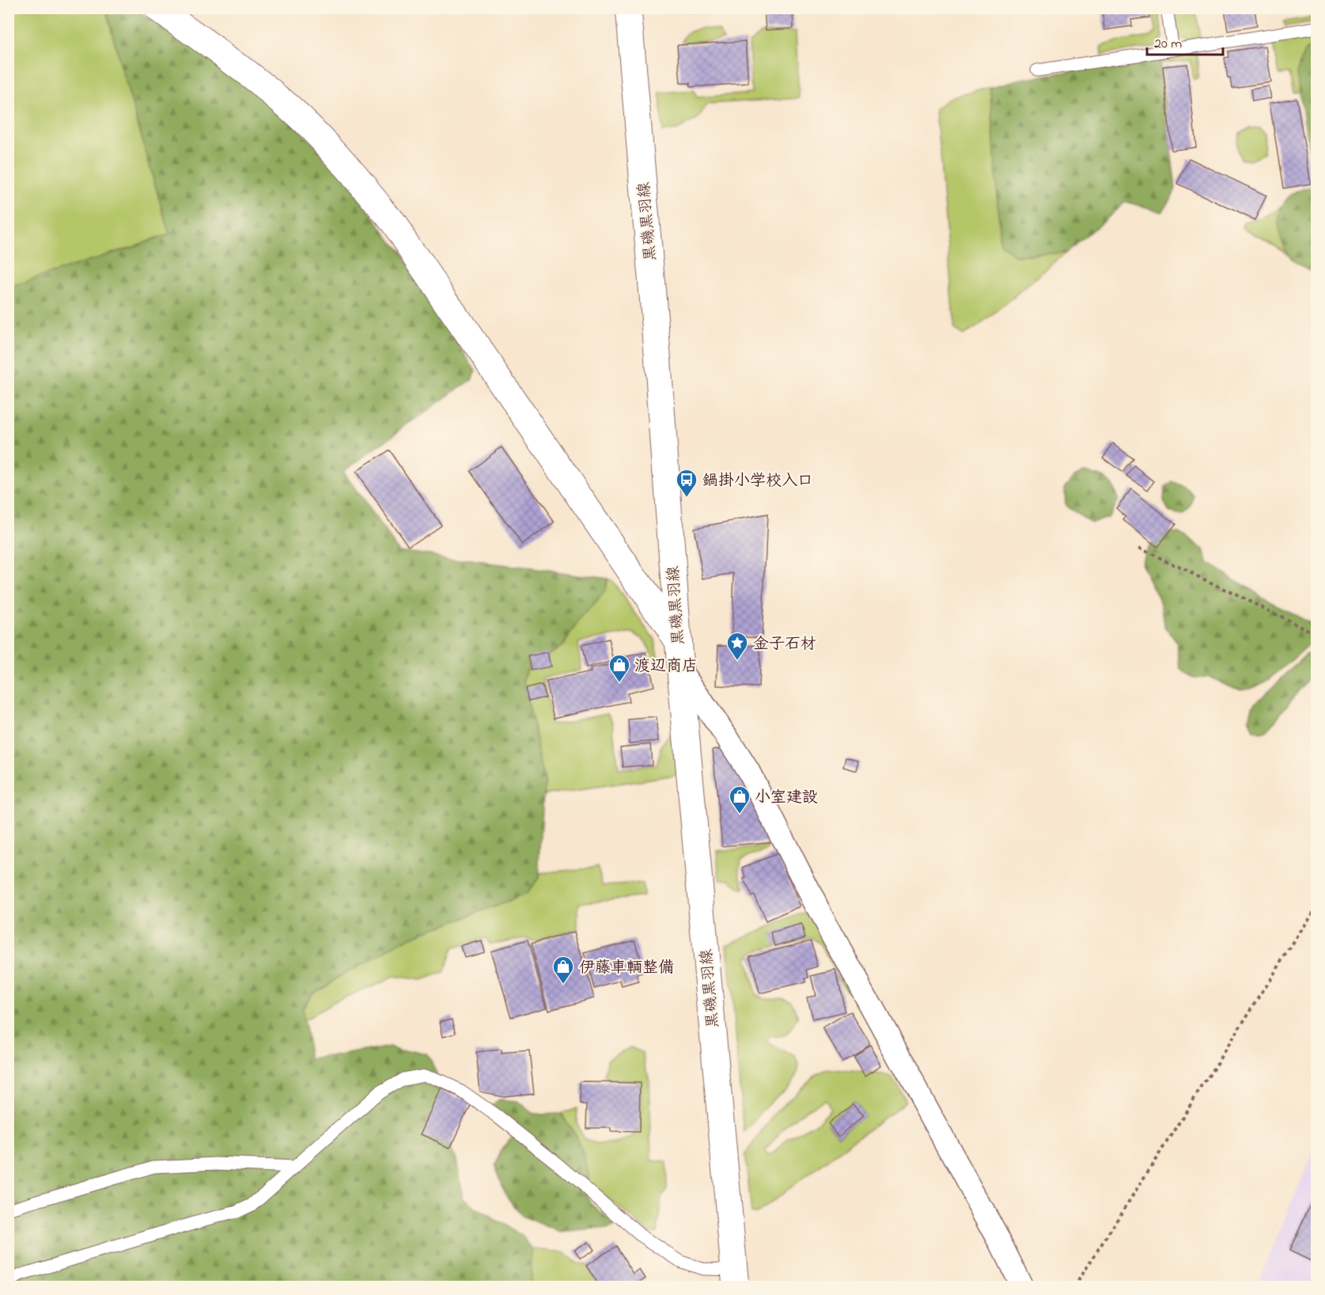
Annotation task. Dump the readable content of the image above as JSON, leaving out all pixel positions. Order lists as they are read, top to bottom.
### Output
{
  "streets": {
    "main road": ["黒磯黒羽線"]
  },
  "places": {
    "bus stop": ["鍋掛小学校入口"],
    "place": ["金子石材"],
    "shop": ["渡辺商店", "小室建設", "伊藤車輌整備"]
  },
  "scale_bar": "20 m"
}
